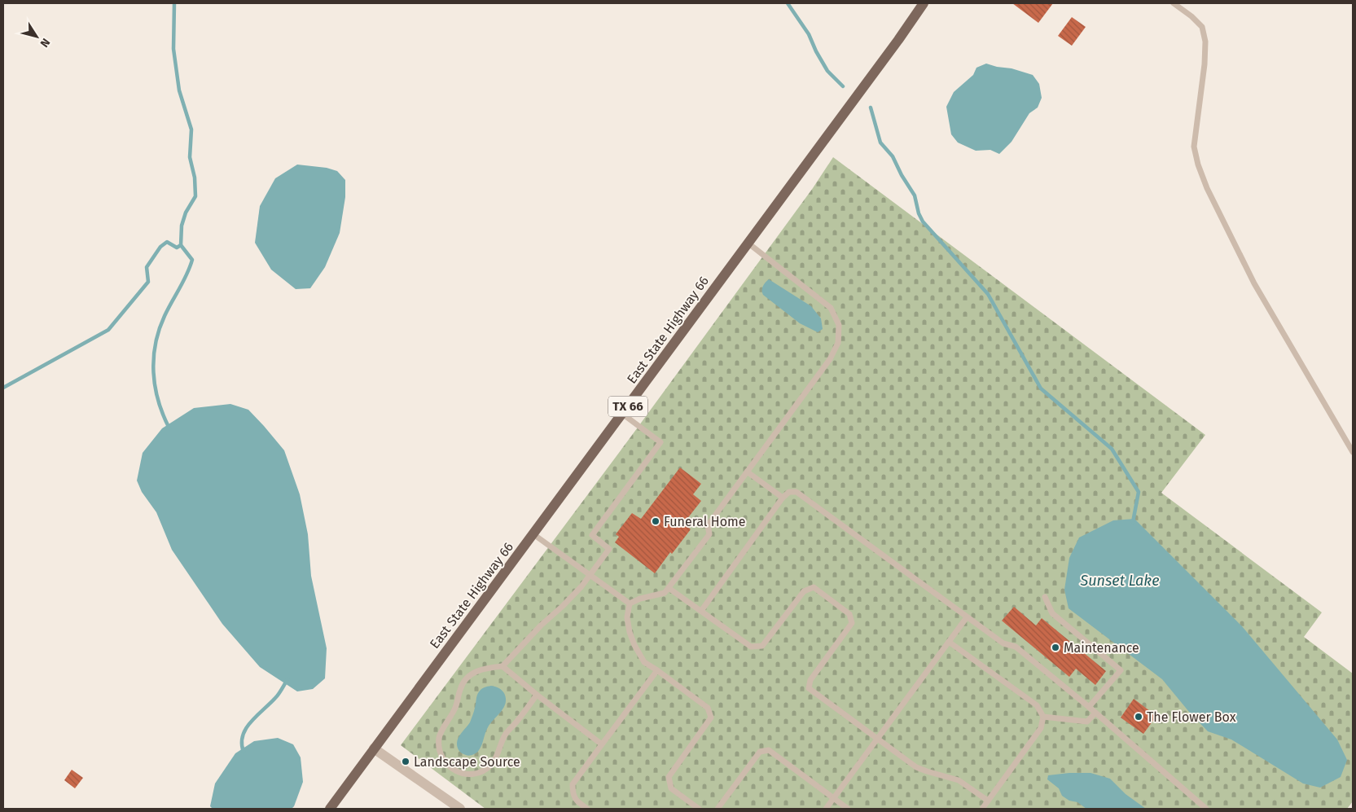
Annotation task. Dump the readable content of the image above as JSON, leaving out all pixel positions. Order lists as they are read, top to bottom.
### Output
{
  "streets": {
    "main road": ["East State Highway 66", "TX 66"]
  },
  "water": ["Sunset Lake"],
  "places": [
    "Funeral Home",
    "Maintenance",
    "The Flower Box",
    "Landscape Source"
  ],
  "north": "bottom right"
}
